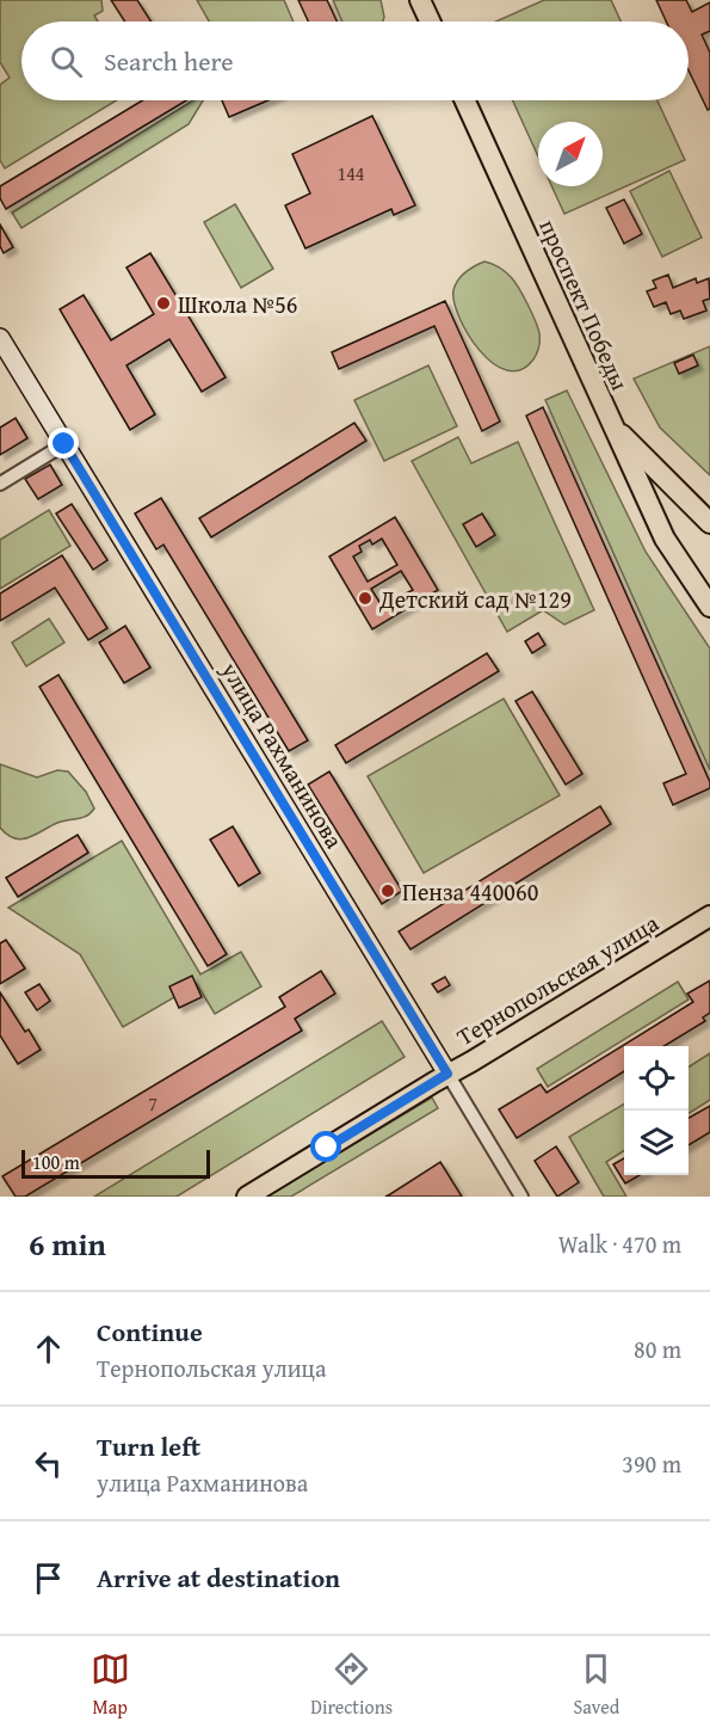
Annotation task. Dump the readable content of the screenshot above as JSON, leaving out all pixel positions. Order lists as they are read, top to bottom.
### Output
{
  "streets": {
    "main road": ["проспект Победы", "улица Рахманинова", "Тернопольская улица"]
  },
  "crossings": [
    ["улица Рахманинова", "Тернопольская улица"]
  ],
  "places": ["Школа №56", "Детский сад №129", "Пенза 440060"],
  "house_numbers": ["144", "7"],
  "scale_bar": "100 m",
  "north": "top right",
  "page": {
    "search": "Search here",
    "scale": "100 m",
    "heading": ["6 min", "Walk · 470 m"],
    "list": [
      ["Continue", "Тернопольская улица", "80 m"],
      ["Turn left", "улица Рахманинова", "390 m"],
      "Arrive at destination"
    ],
    "nav": ["Map", "Directions", "Saved"]
  }
}
